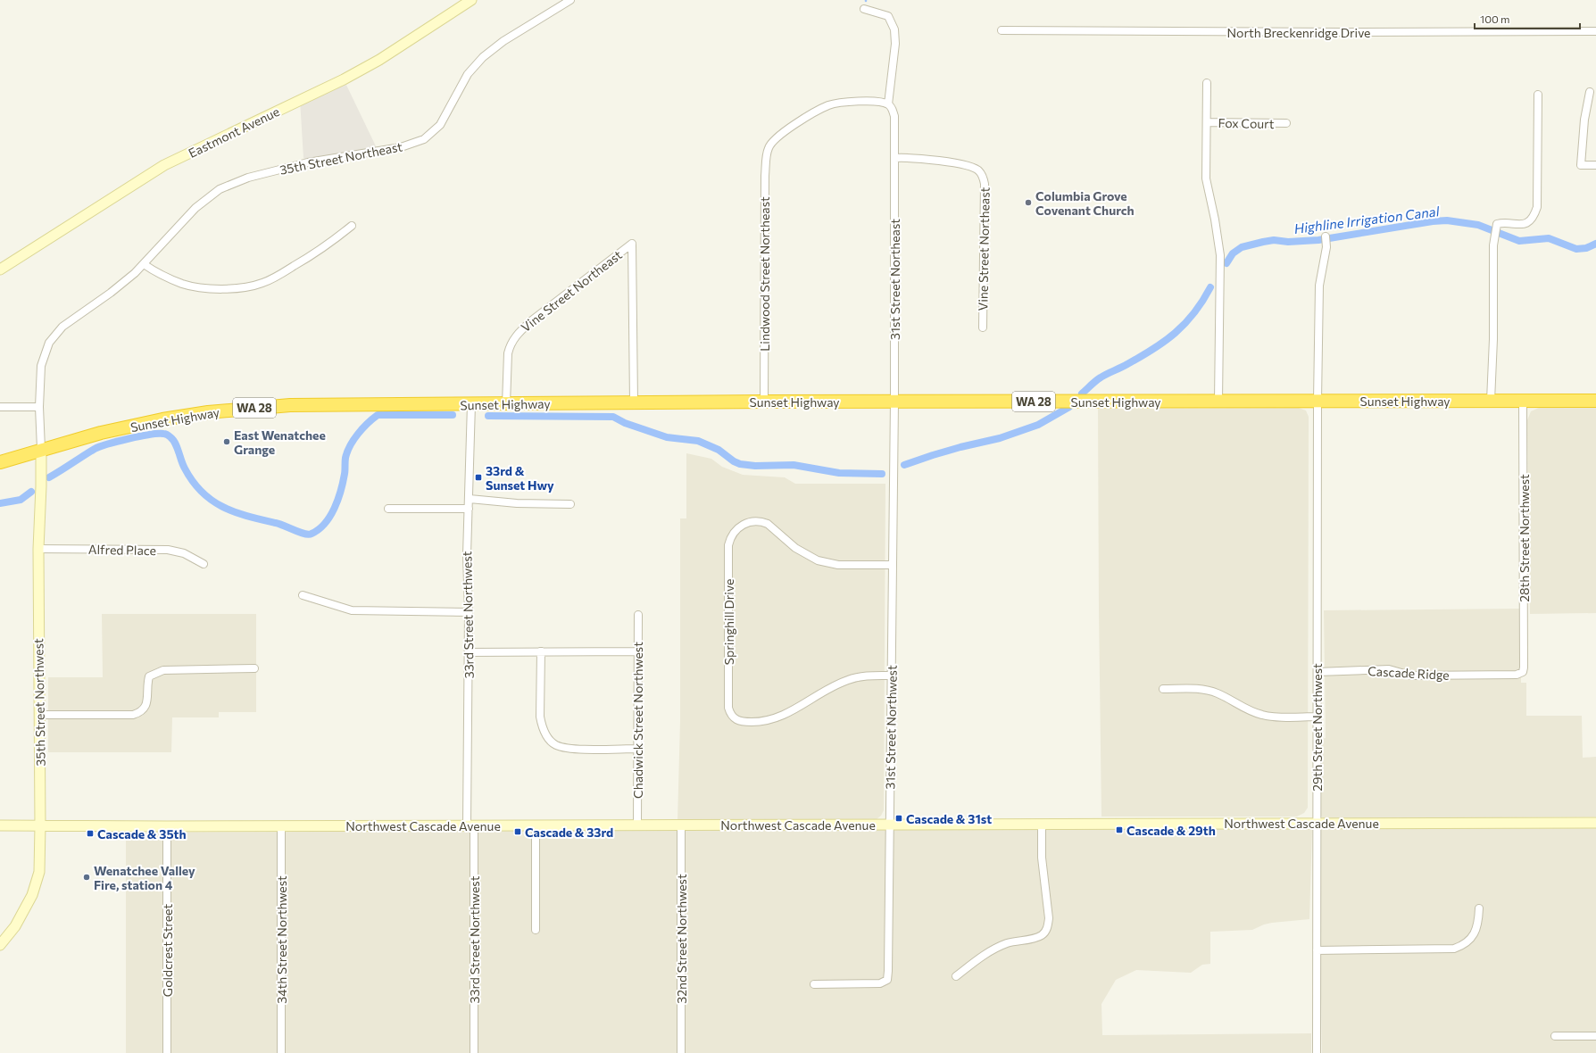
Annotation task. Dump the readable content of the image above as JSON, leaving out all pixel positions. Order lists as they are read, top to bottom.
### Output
{
  "streets": {
    "highway": ["Sunset Highway", "WA 28"],
    "street": [
      "North Breckenridge Drive",
      "Fox Court",
      "Eastmont Avenue",
      "35th Street Northeast",
      "Vine Street Northeast",
      "Lindwood Street Northeast",
      "31st Street Northeast",
      "28th Street Northwest",
      "Alfred Place",
      "33rd Street Northwest",
      "Springhill Drive",
      "Cascade Ridge",
      "35th Street Northwest",
      "Chadwick Street Northwest",
      "31st Street Northwest",
      "29th Street Northwest",
      "Northwest Cascade Avenue",
      "32nd Street Northwest",
      "34th Street Northwest",
      "Goldcrest Street"
    ]
  },
  "crossings": [
    ["35th Street Northeast", "Sunset Highway"],
    ["35th Street Northeast", "35th Street Northwest"],
    ["Vine Street Northeast", "31st Street Northeast"],
    ["Vine Street Northeast", "Sunset Highway"],
    ["Lindwood Street Northeast", "Sunset Highway"],
    ["31st Street Northeast", "Sunset Highway"],
    ["31st Street Northeast", "31st Street Northwest"],
    ["Sunset Highway", "28th Street Northwest"],
    ["Sunset Highway", "33rd Street Northwest"],
    ["Sunset Highway", "35th Street Northwest"],
    ["Sunset Highway", "31st Street Northwest"],
    ["Sunset Highway", "29th Street Northwest"],
    ["28th Street Northwest", "Cascade Ridge"],
    ["Alfred Place", "35th Street Northwest"],
    ["33rd Street Northwest", "Northwest Cascade Avenue"],
    ["Springhill Drive", "31st Street Northwest"],
    ["Cascade Ridge", "29th Street Northwest"],
    ["35th Street Northwest", "Northwest Cascade Avenue"],
    ["Chadwick Street Northwest", "Northwest Cascade Avenue"],
    ["31st Street Northwest", "Northwest Cascade Avenue"],
    ["29th Street Northwest", "Northwest Cascade Avenue"],
    ["Northwest Cascade Avenue", "32nd Street Northwest"],
    ["Northwest Cascade Avenue", "34th Street Northwest"],
    ["Northwest Cascade Avenue", "Goldcrest Street"]
  ],
  "water": ["Highline Irrigation Canal"],
  "places": {
    "other": ["Columbia Grove Covenant Church", "East Wenatchee Grange", "Wenatchee Valley Fire, station 4"],
    "transit": [
      "33rd & Sunset Hwy",
      "Cascade & 31st",
      "Cascade & 29th",
      "Cascade & 33rd",
      "Cascade & 35th"
    ]
  },
  "scale_bar": "100 m"
}
